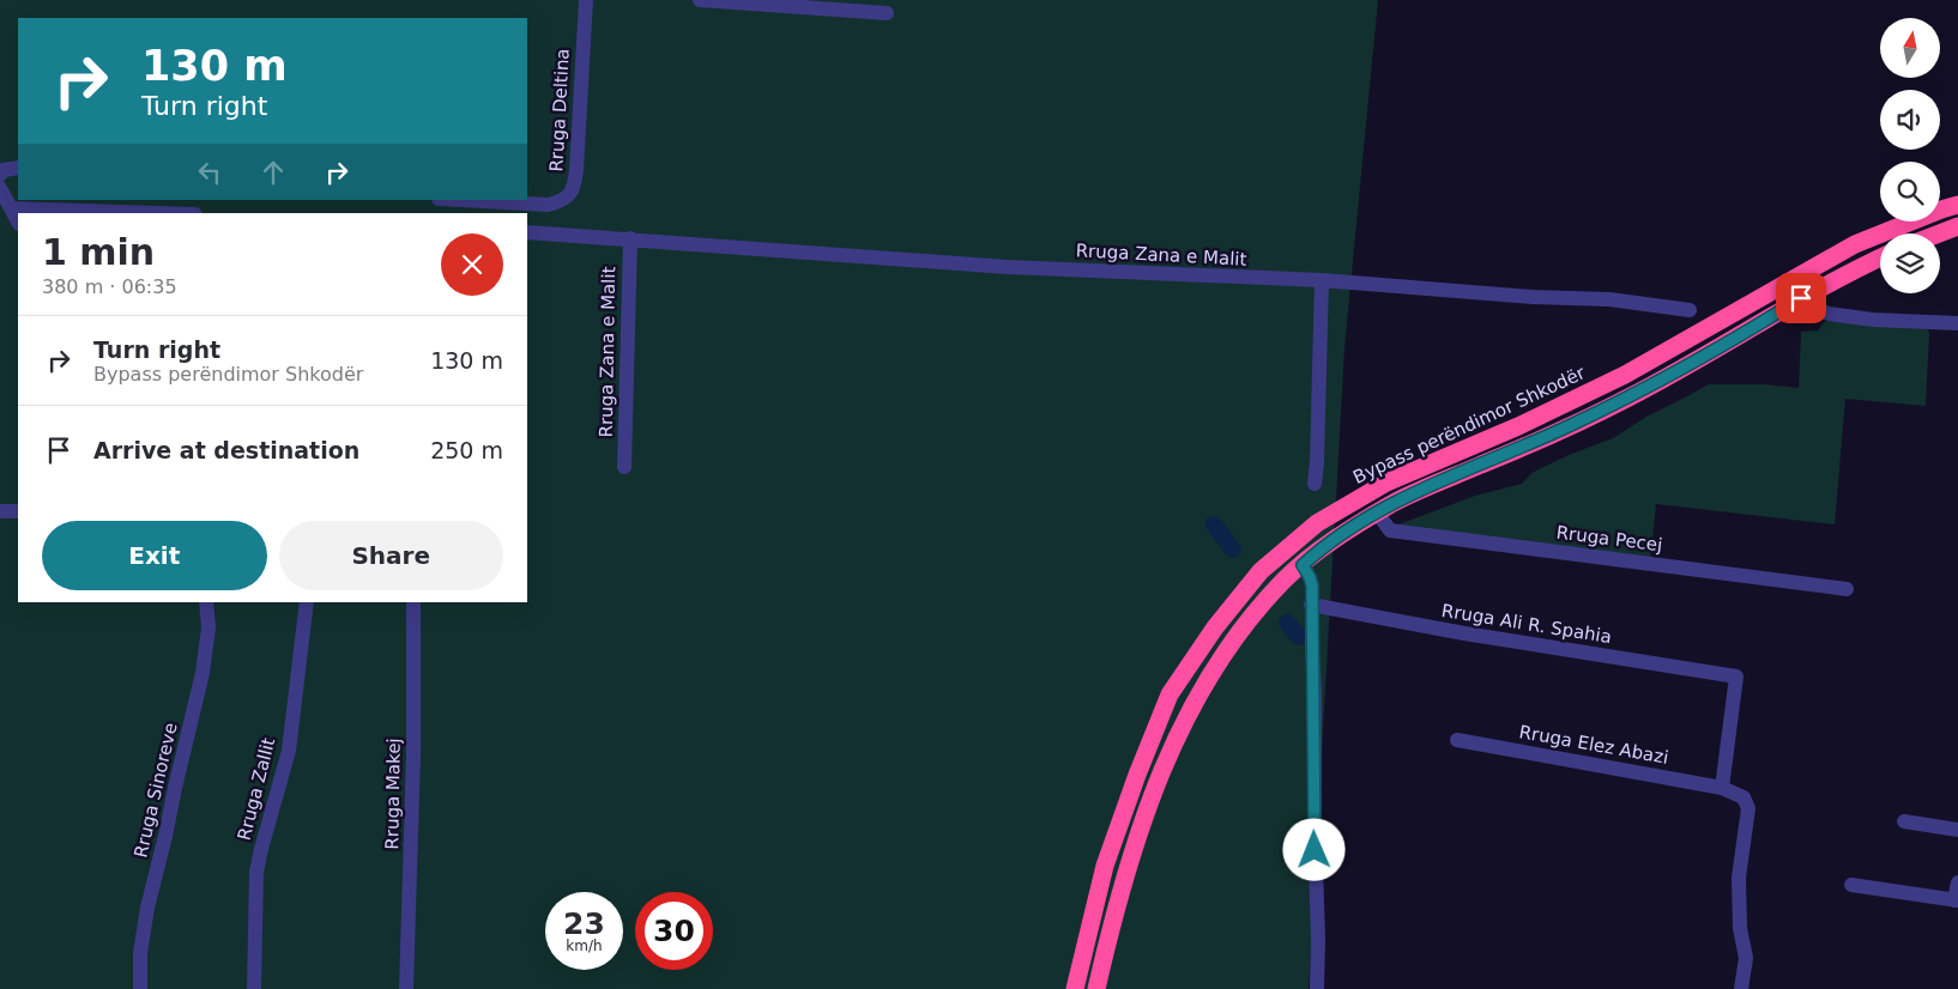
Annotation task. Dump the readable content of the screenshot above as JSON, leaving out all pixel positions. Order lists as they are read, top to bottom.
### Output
{
  "streets": {
    "highway": ["Bypass perëndimor Shkodër"],
    "street": [
      "Rruga Deltina",
      "Rruga Zana e Malit",
      "Rruga Pecej",
      "Rruga Ali R. Spahia",
      "Rruga Elez Abazi",
      "Rruga Zallit",
      "Rruga Sinoreve",
      "Rruga Makej"
    ]
  },
  "crossings": [
    ["Rruga Ali R. Spahia", "Rruga Elez Abazi"]
  ],
  "north": "top",
  "page": {
    "turn": ["130 m", "Turn right"],
    "heading": ["1 min", "380 m · 06:35"],
    "list": [
      {
        "name": "Turn right",
        "note": "Bypass perëndimor Shkodër",
        "value": "130 m"
      },
      {
        "name": "Arrive at destination",
        "value": "250 m"
      }
    ],
    "buttons": ["Exit", "Share"],
    "speed": "23 km/h",
    "limit": "30"
  }
}
